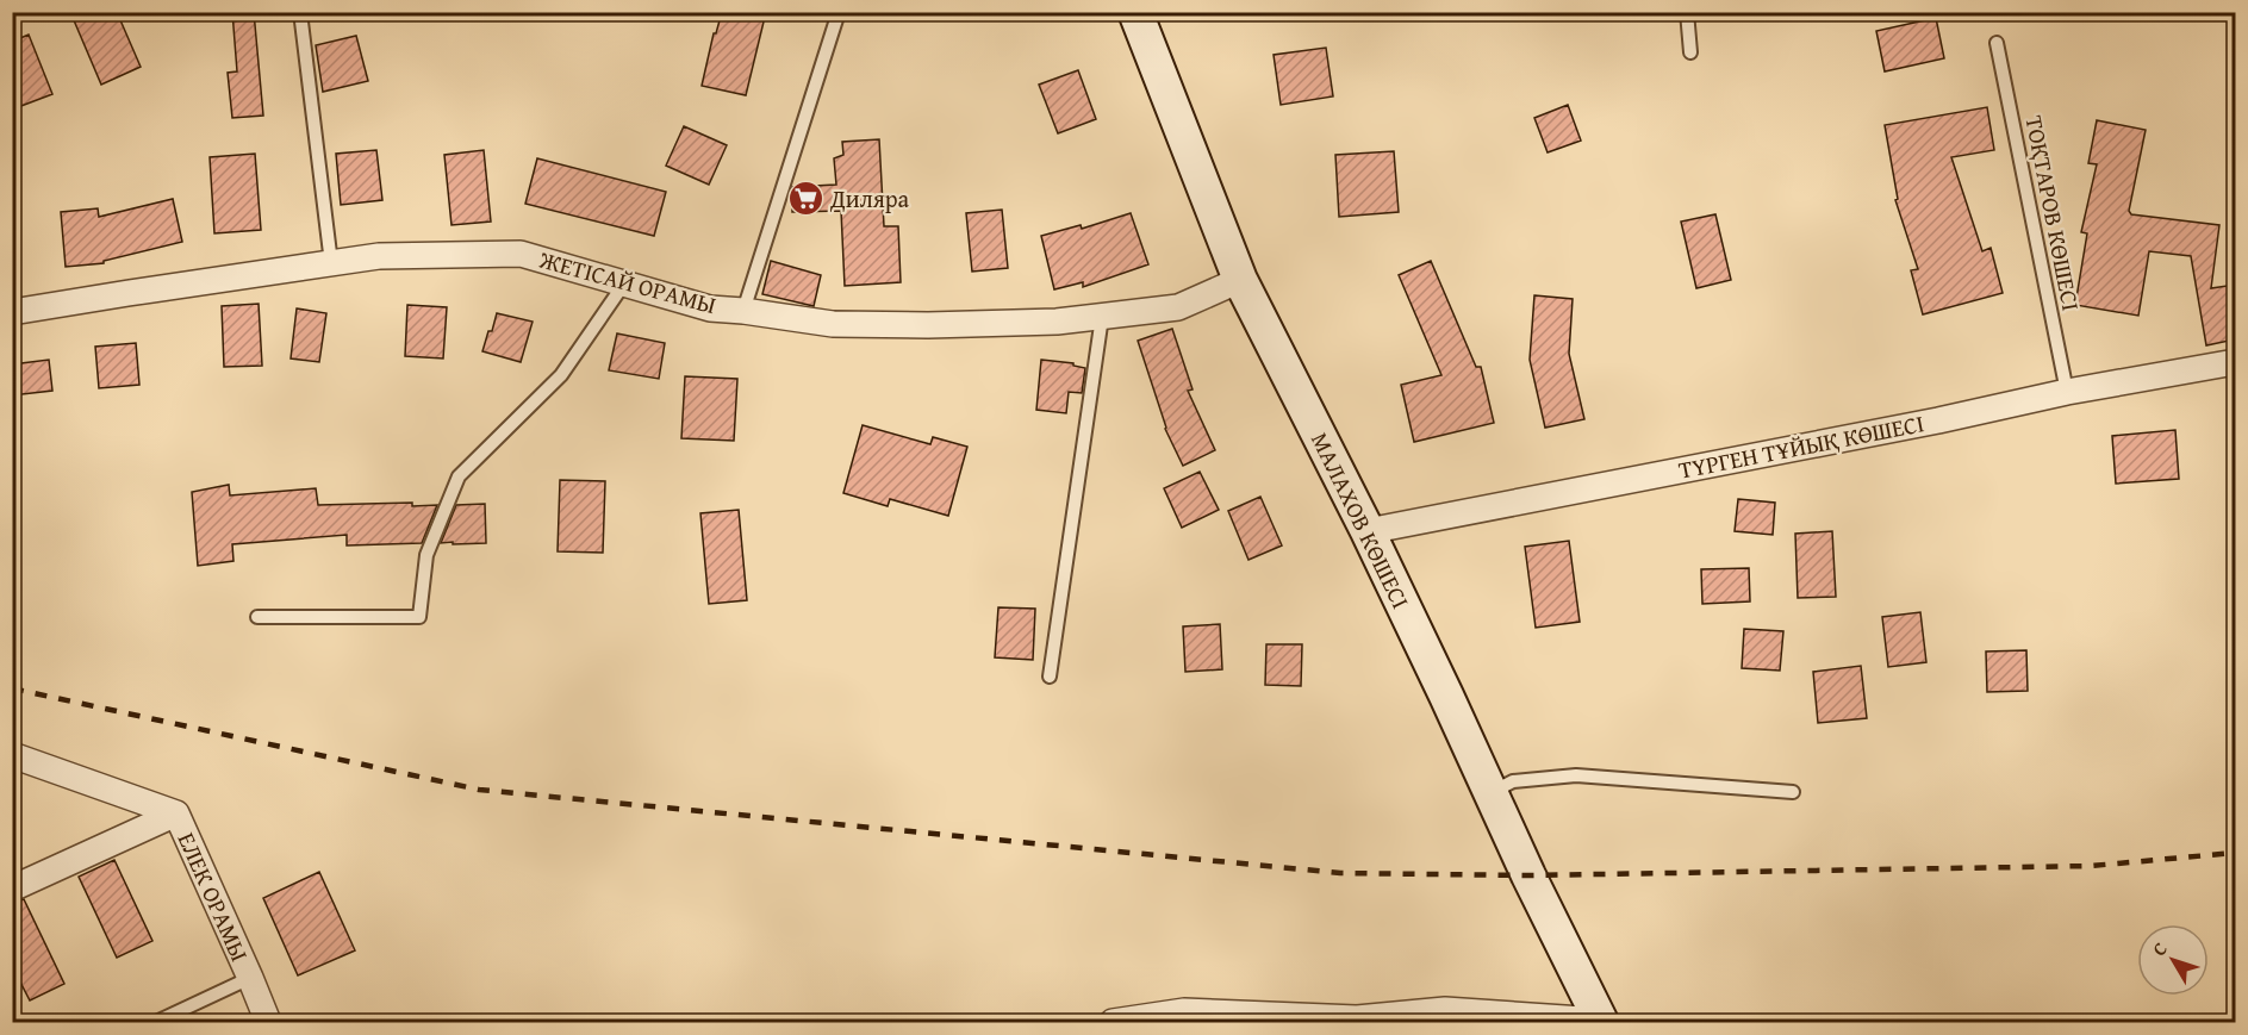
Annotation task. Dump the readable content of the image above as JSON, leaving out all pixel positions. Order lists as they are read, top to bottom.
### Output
{
  "streets": {
    "main road": ["МАЛАХОВ КӨШЕСІ"],
    "street": ["ЖЕТІСАЙ ОРАМЫ", "ТҮРГЕН ТҰЙЫҚ КӨШЕСІ", "ЕЛЕК ОРАМЫ"],
    "lane": ["ТОҚТАРОВ КӨШЕСІ"]
  },
  "crossings": [
    ["ТОҚТАРОВ КӨШЕСІ", "ТҮРГЕН ТҰЙЫҚ КӨШЕСІ"],
    ["ЖЕТІСАЙ ОРАМЫ", "МАЛАХОВ КӨШЕСІ"],
    ["ТҮРГЕН ТҰЙЫҚ КӨШЕСІ", "МАЛАХОВ КӨШЕСІ"]
  ],
  "places": {
    "supermarket": ["Диляра"]
  },
  "north": "top left"
}
